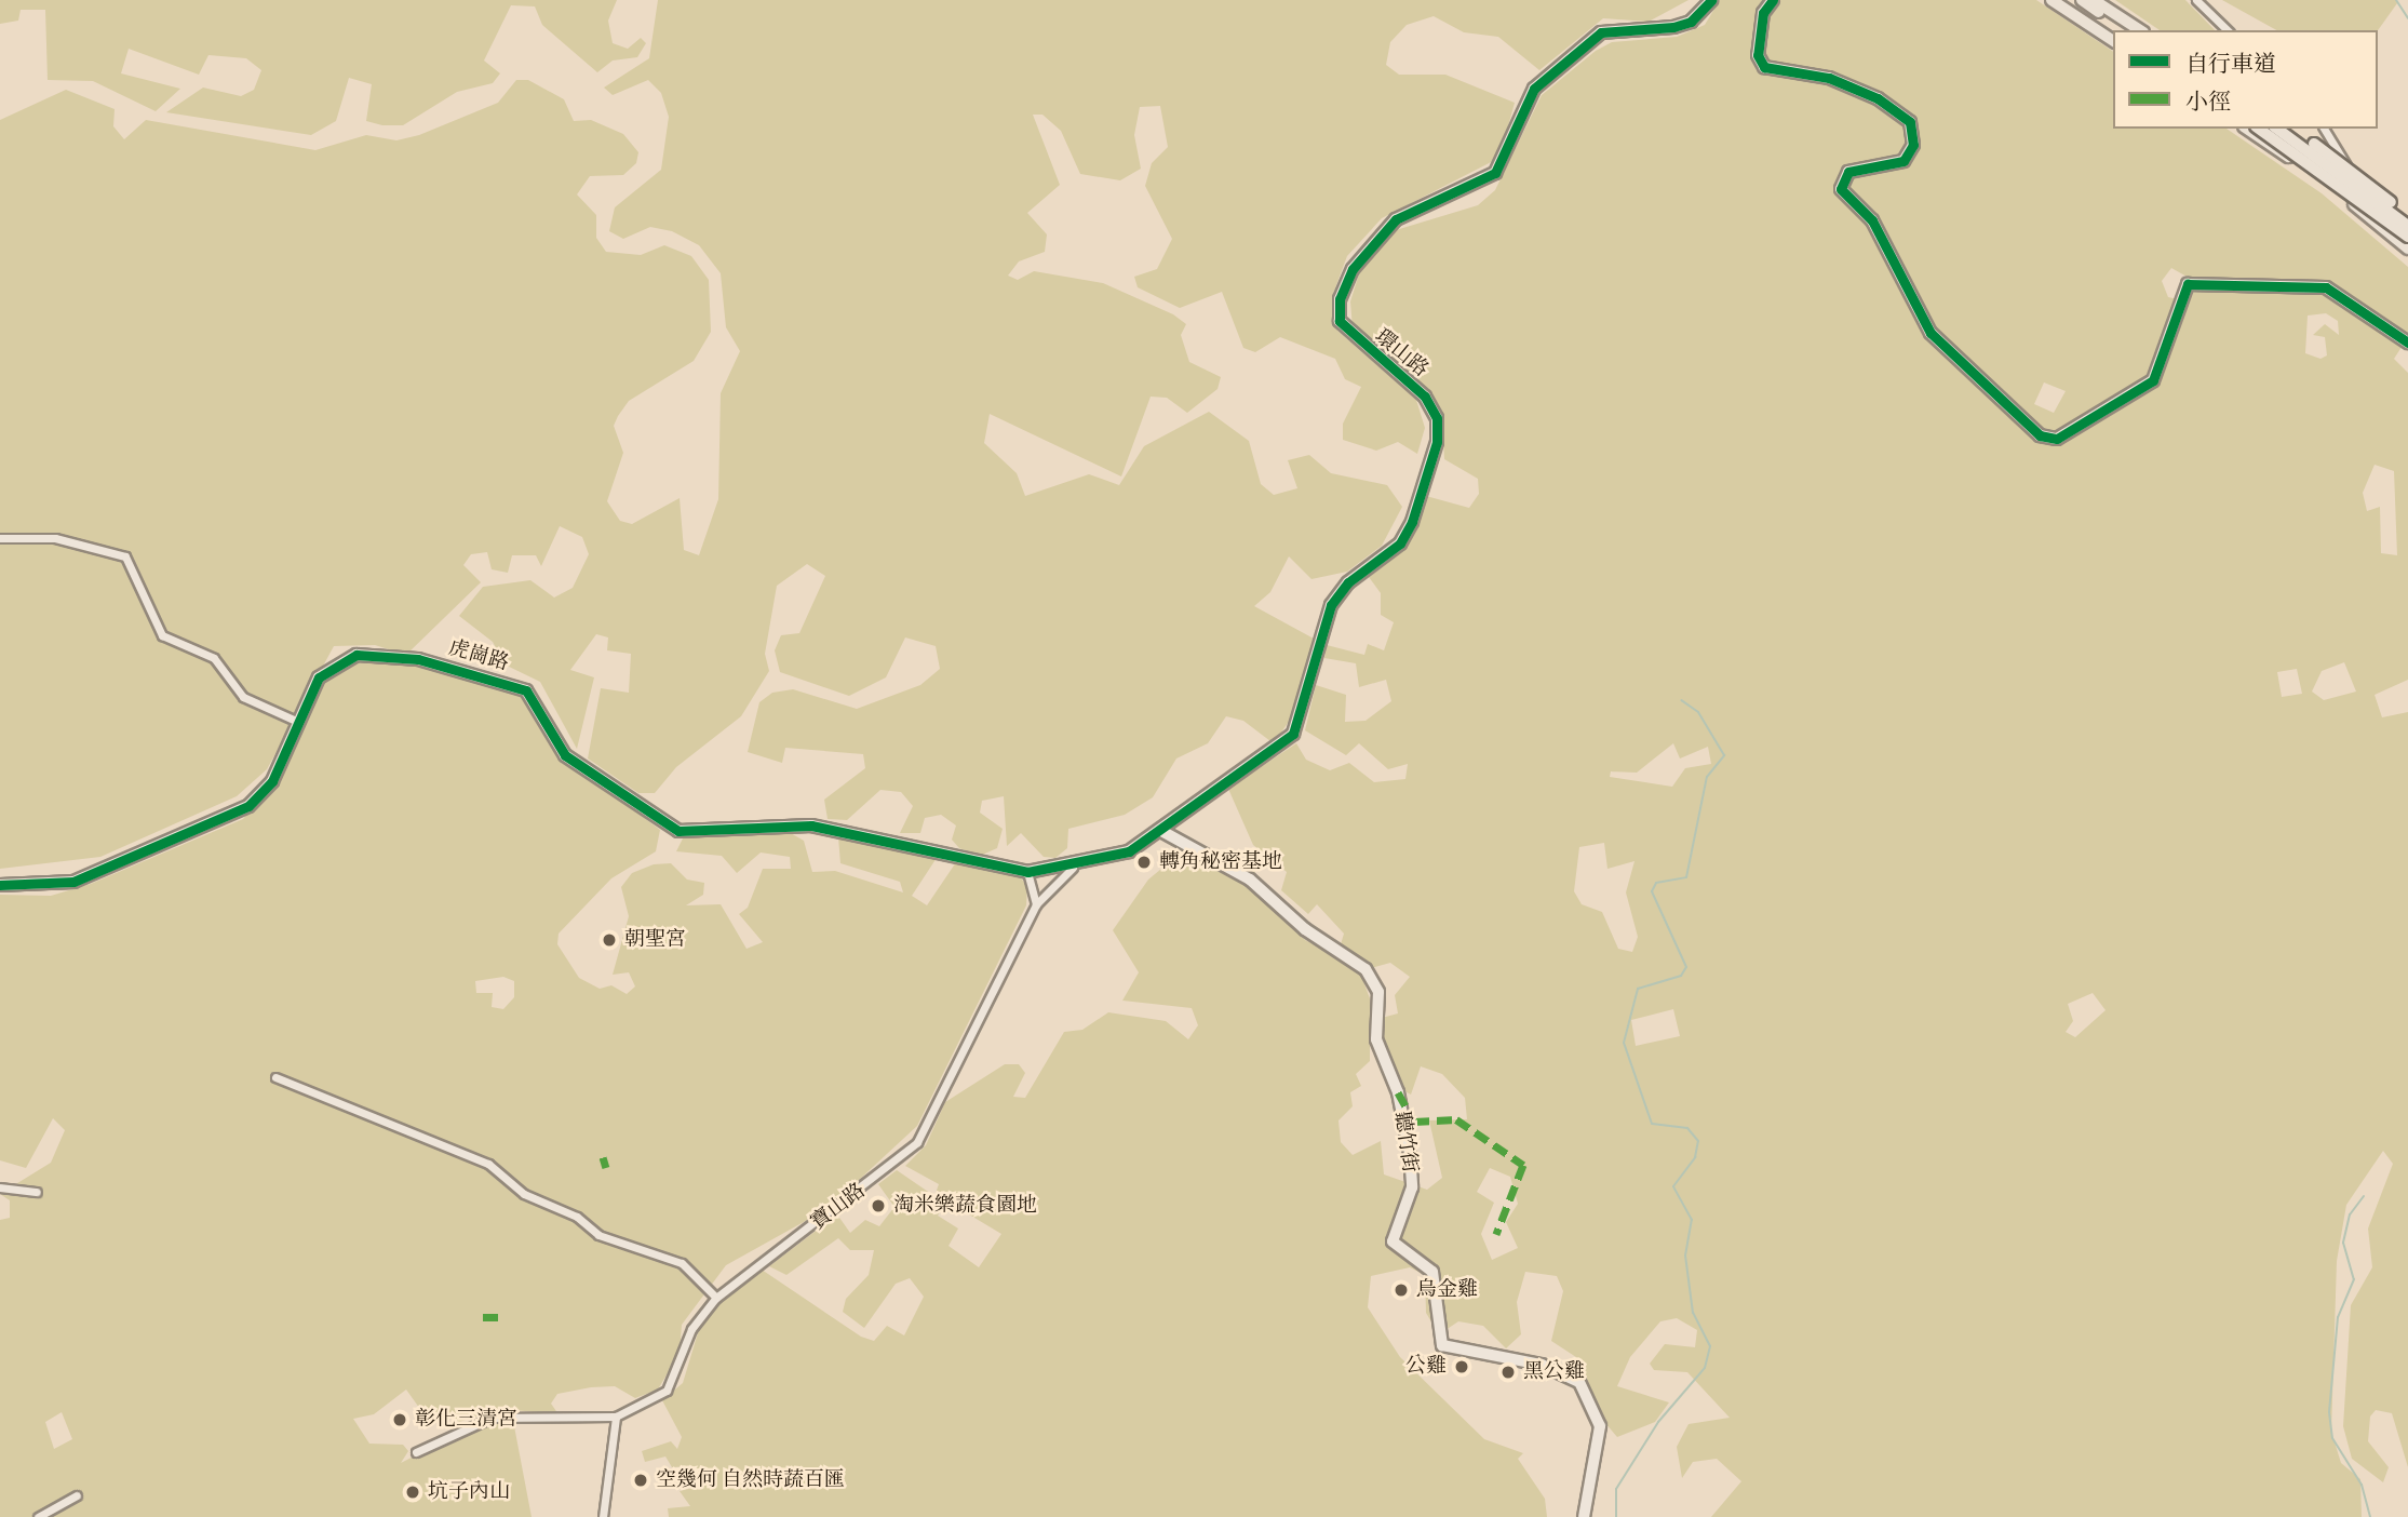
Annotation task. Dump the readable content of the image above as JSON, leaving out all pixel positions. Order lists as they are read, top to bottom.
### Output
{
  "streets": {
    "main road": ["環山路", "虎崗路", "聽竹街"],
    "street": ["寶山路"]
  },
  "crossings": [
    ["環山路", "虎崗路"],
    ["環山路", "聽竹街"],
    ["環山路", "寶山路"]
  ],
  "places": [
    "轉角秘密基地",
    "朝聖宮",
    "淘米樂蔬食園地",
    "烏金雞",
    "公雞",
    "黑公雞",
    "彰化三清宮",
    "空幾何 自然時蔬百匯",
    "坑子內山"
  ],
  "legend": ["自行車道", "小徑"]
}
